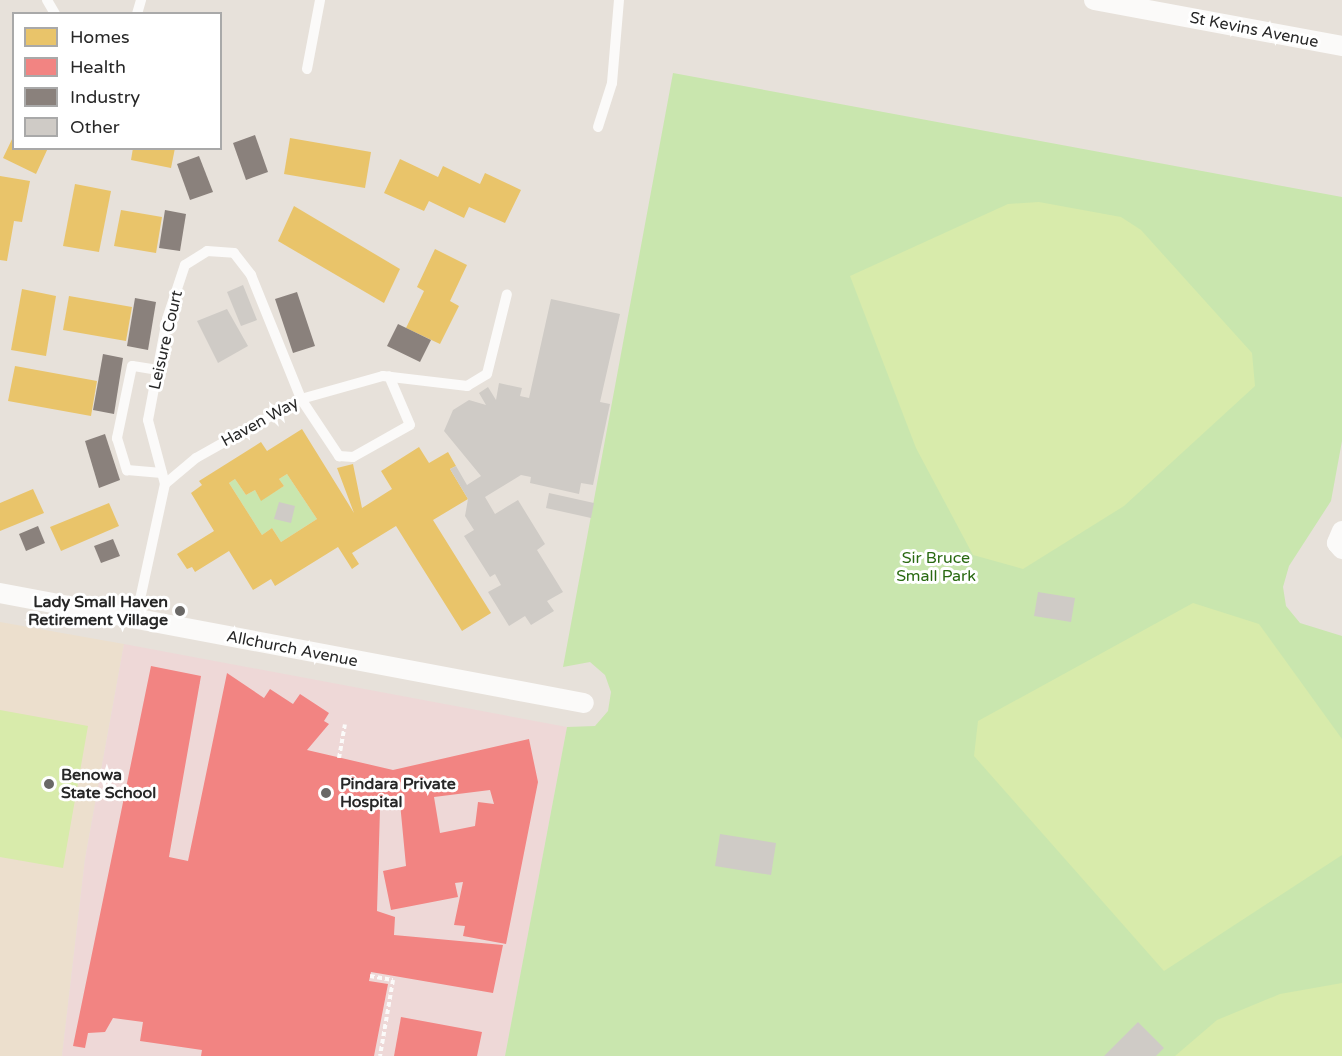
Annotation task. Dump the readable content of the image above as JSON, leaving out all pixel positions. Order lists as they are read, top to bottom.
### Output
{
  "streets": {
    "street": ["St Kevins Avenue", "Allchurch Avenue"],
    "lane": ["Leisure Court", "Haven Way"]
  },
  "crossings": [
    ["Leisure Court", "Haven Way"]
  ],
  "parks": ["Sir Bruce Small Park"],
  "places": ["Lady Small Haven Retirement Village", "Benowa State School", "Pindara Private Hospital"],
  "legend": [
    "Homes",
    "Health",
    "Industry",
    "Other"
  ]
}
